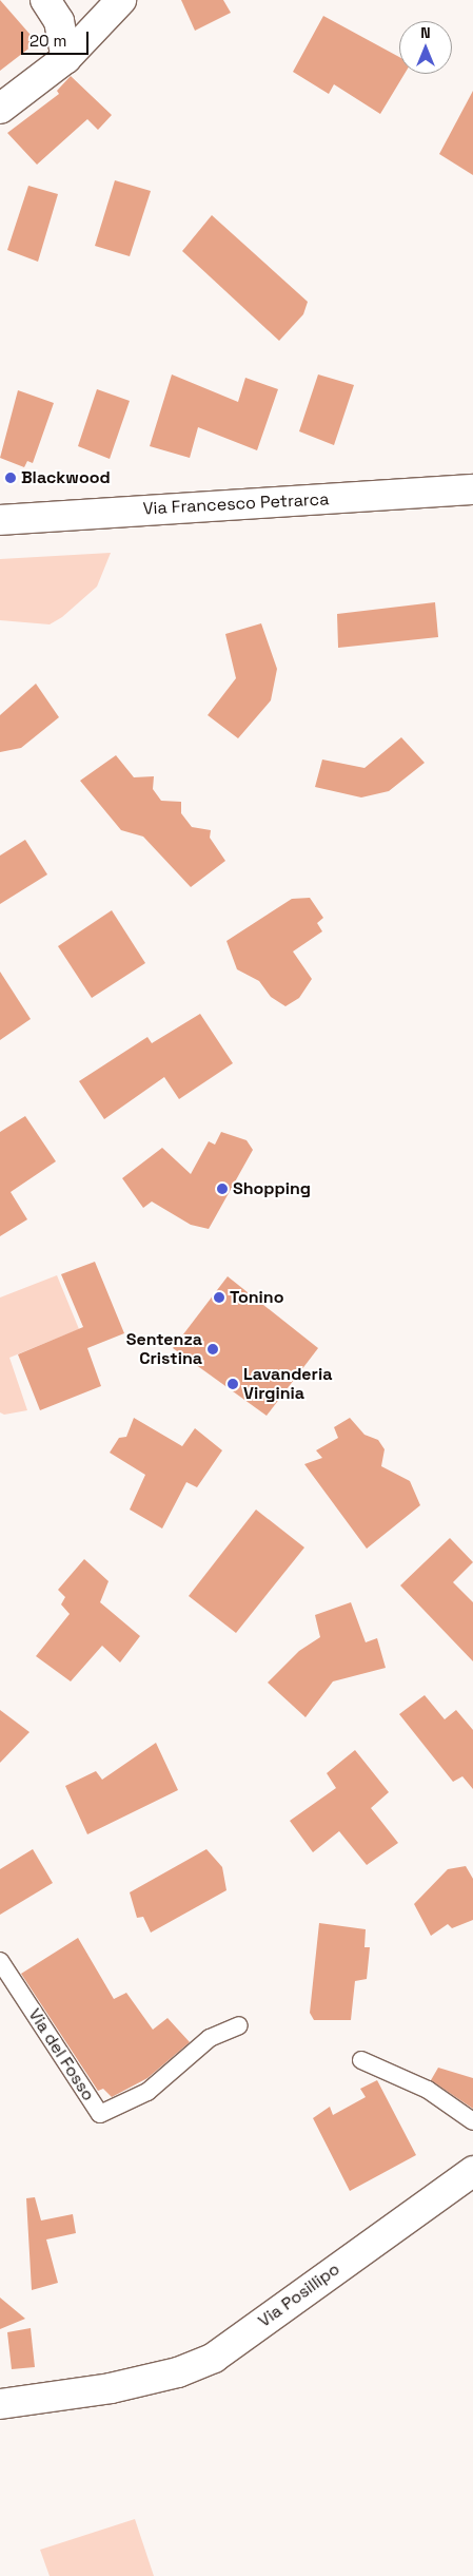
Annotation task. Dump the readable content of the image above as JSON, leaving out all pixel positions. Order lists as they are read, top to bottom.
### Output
{
  "streets": {
    "street": ["Via Francesco Petrarca", "Via del Fosso", "Via Posillipo"]
  },
  "places": [
    "Blackwood",
    "Shopping",
    "Tonino",
    "Sentenza Cristina",
    "Lavanderia Virginia"
  ],
  "scale_bar": "20 m",
  "north": "top"
}
